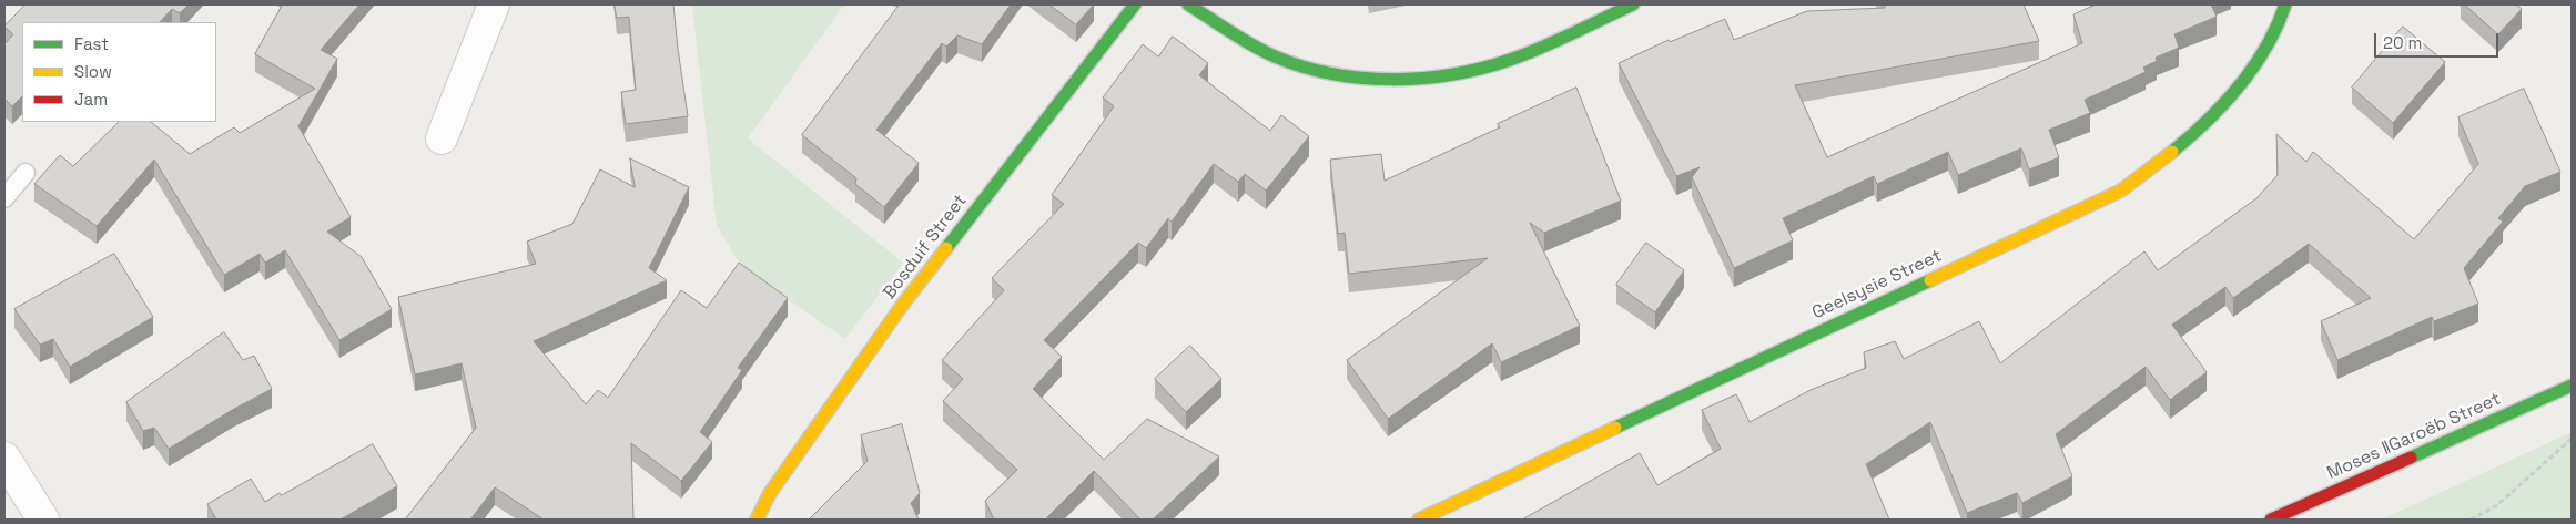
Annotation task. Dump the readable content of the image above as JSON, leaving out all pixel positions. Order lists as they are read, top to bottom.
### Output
{
  "streets": {
    "street": ["Bosduif Street", "Geelsysie Street", "Moses ǁGaroëb Street"]
  },
  "legend": ["Fast", "Slow", "Jam"],
  "scale_bar": "20 m"
}
